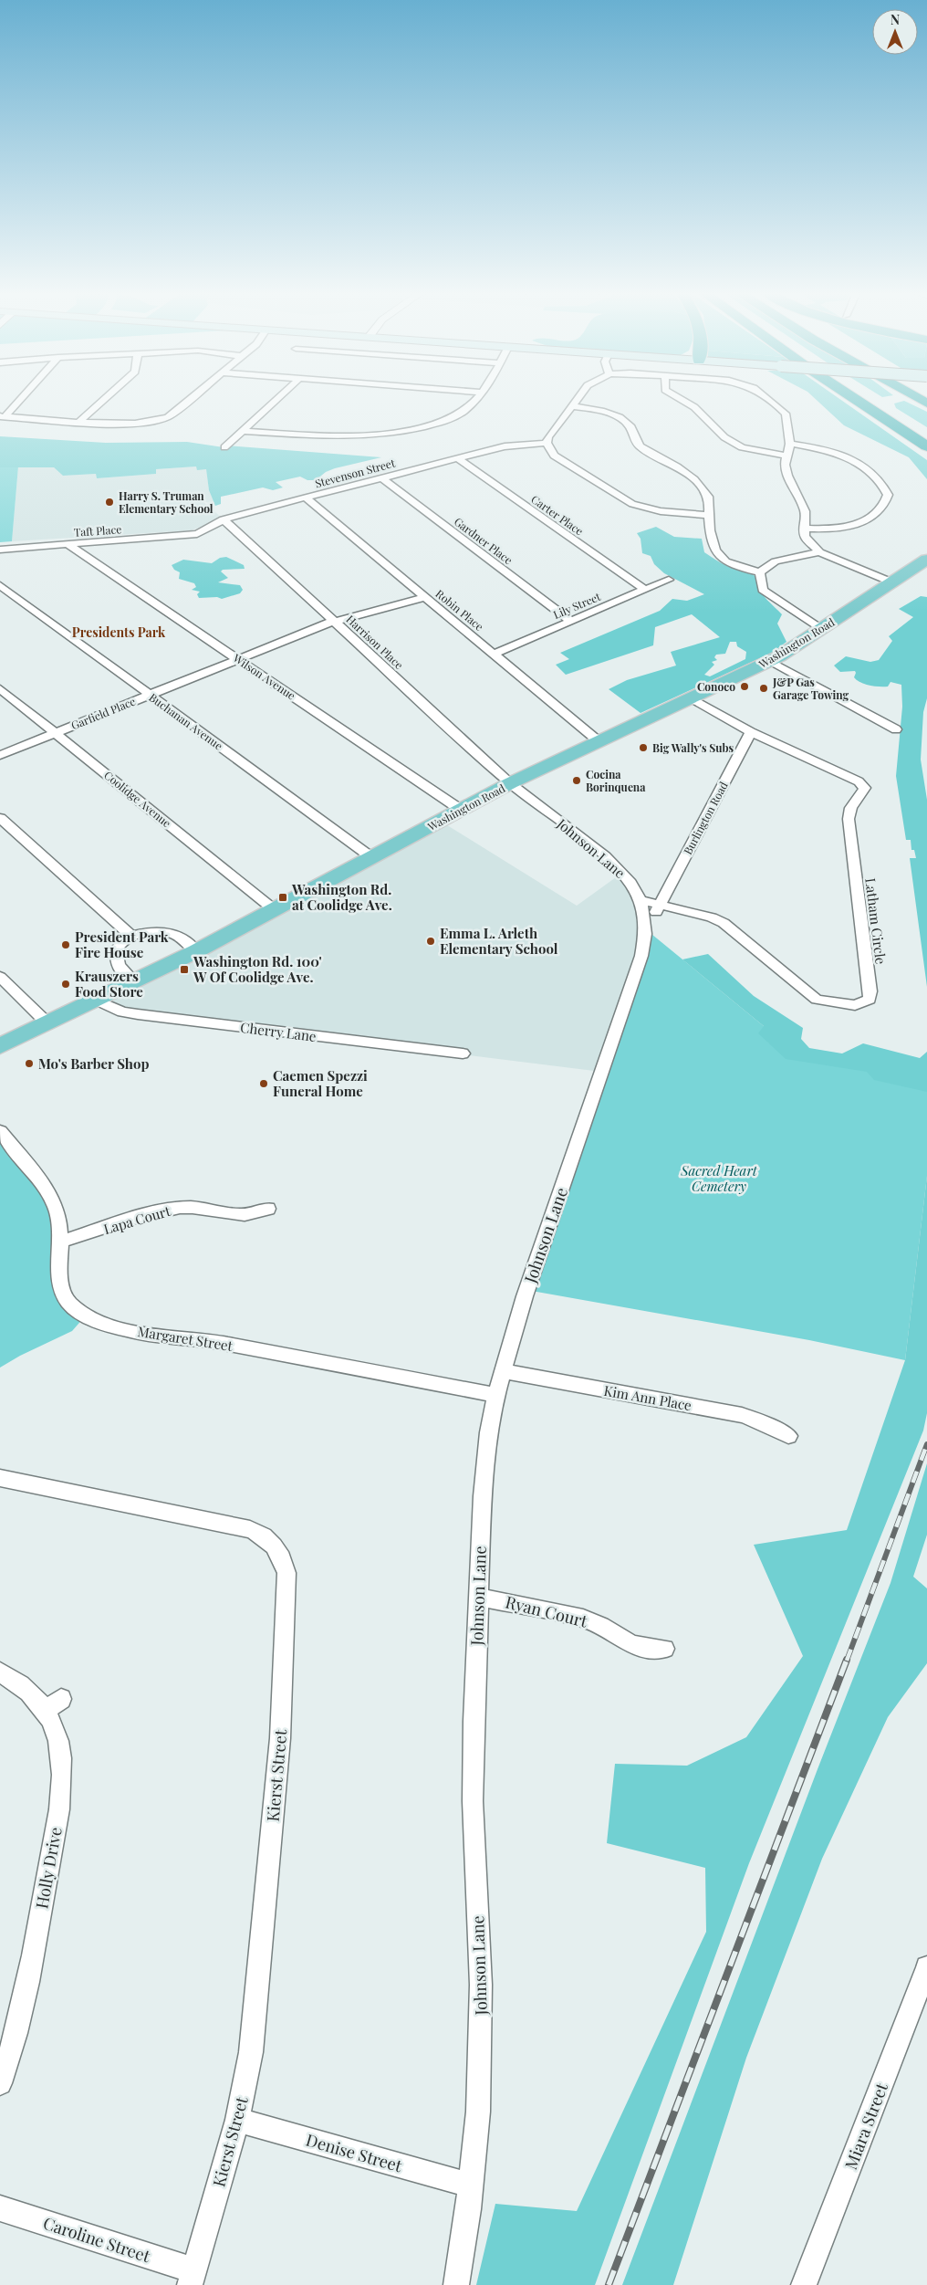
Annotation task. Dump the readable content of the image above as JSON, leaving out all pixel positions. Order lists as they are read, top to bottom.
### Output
{
  "streets": {
    "main road": ["Washington Road"],
    "street": [
      "Stevenson Street",
      "Carter Place",
      "Taft Place",
      "Gardner Place",
      "Lily Street",
      "Robin Place",
      "Harrison Place",
      "Wilson Avenue",
      "Garfield Place",
      "Buchanan Avenue",
      "Coolidge Avenue",
      "Burlington Road",
      "Johnson Lane",
      "Latham Circle",
      "Cherry Lane",
      "Lapa Court",
      "Margaret Street",
      "Kim Ann Place",
      "Ryan Court",
      "Kierst Street",
      "Holly Drive",
      "Miara Street",
      "Denise Street",
      "Caroline Street"
    ]
  },
  "crossings": [
    ["Stevenson Street", "Carter Place"],
    ["Stevenson Street", "Taft Place"],
    ["Stevenson Street", "Gardner Place"],
    ["Stevenson Street", "Robin Place"],
    ["Stevenson Street", "Harrison Place"],
    ["Carter Place", "Lily Street"],
    ["Taft Place", "Harrison Place"],
    ["Taft Place", "Wilson Avenue"],
    ["Gardner Place", "Lily Street"],
    ["Lily Street", "Robin Place"],
    ["Robin Place", "Washington Road"],
    ["Robin Place", "Garfield Place"],
    ["Harrison Place", "Washington Road"],
    ["Harrison Place", "Garfield Place"],
    ["Harrison Place", "Johnson Lane"],
    ["Washington Road", "Wilson Avenue"],
    ["Washington Road", "Buchanan Avenue"],
    ["Washington Road", "Coolidge Avenue"],
    ["Washington Road", "Johnson Lane"],
    ["Washington Road", "Latham Circle"],
    ["Washington Road", "Cherry Lane"],
    ["Wilson Avenue", "Garfield Place"],
    ["Garfield Place", "Buchanan Avenue"],
    ["Garfield Place", "Coolidge Avenue"],
    ["Burlington Road", "Johnson Lane"],
    ["Burlington Road", "Latham Circle"],
    ["Johnson Lane", "Latham Circle"],
    ["Johnson Lane", "Margaret Street"],
    ["Johnson Lane", "Kim Ann Place"],
    ["Johnson Lane", "Ryan Court"],
    ["Johnson Lane", "Denise Street"],
    ["Lapa Court", "Margaret Street"],
    ["Kierst Street", "Denise Street"],
    ["Kierst Street", "Caroline Street"]
  ],
  "districts": ["Presidents Park"],
  "parks": ["Sacred Heart Cemetery"],
  "places": {
    "other": [
      "Harry S. Truman Elementary School",
      "Conoco",
      "J&P Gas Garage Towing",
      "Big Wally's Subs",
      "Cocina Borinquena",
      "Emma L. Arleth Elementary School",
      "President Park Fire House",
      "Krauszers Food Store",
      "Mo's Barber Shop",
      "Caemen Spezzi Funeral Home"
    ],
    "transit": ["Washington Rd. at Coolidge Ave.", "Washington Rd. 100' W Of Coolidge Ave."]
  },
  "north": "top"
}
